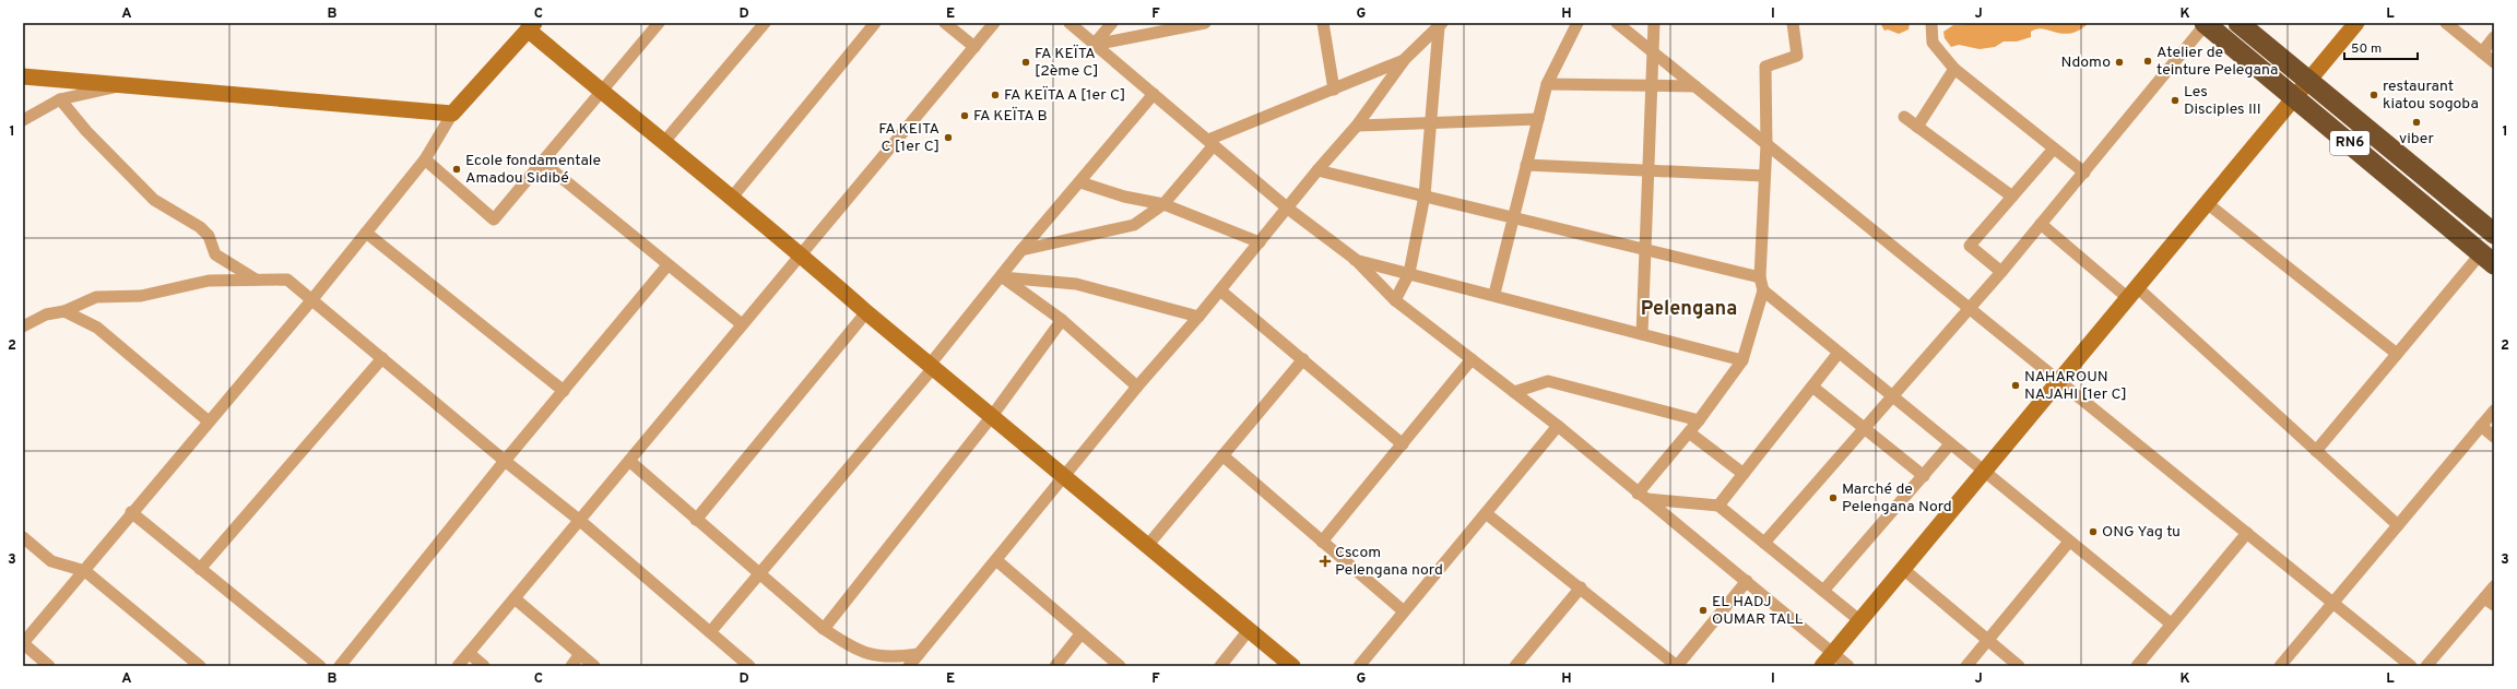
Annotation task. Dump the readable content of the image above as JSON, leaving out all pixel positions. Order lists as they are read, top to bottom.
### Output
{
  "streets": {
    "highway": ["RN6"]
  },
  "districts": ["Pelengana"],
  "places": {
    "other": [
      "Atelier de teinture Pelegana",
      "FA KEÏTA [2ème C]",
      "Ndomo",
      "FA KEÏTA A [1er C]",
      "restaurant kiatou sogoba",
      "Les Disciples III",
      "FA KEÏTA B",
      "viber",
      "FA KEITA C [1er C]",
      "Ecole fondamentale Amadou Sidibé",
      "NAHAROUN NAJAHI [1er C]",
      "Marché de Pelengana Nord",
      "ONG Yag tu",
      "EL HADJ OUMAR TALL"
    ],
    "health": ["Cscom Pelengana nord"]
  },
  "scale_bar": "50 m",
  "grid": {
    "columns": [
      "A",
      "B",
      "C",
      "D",
      "E",
      "F",
      "G",
      "H",
      "I",
      "J",
      "K",
      "L"
    ],
    "rows": ["1", "2", "3"]
  }
}
